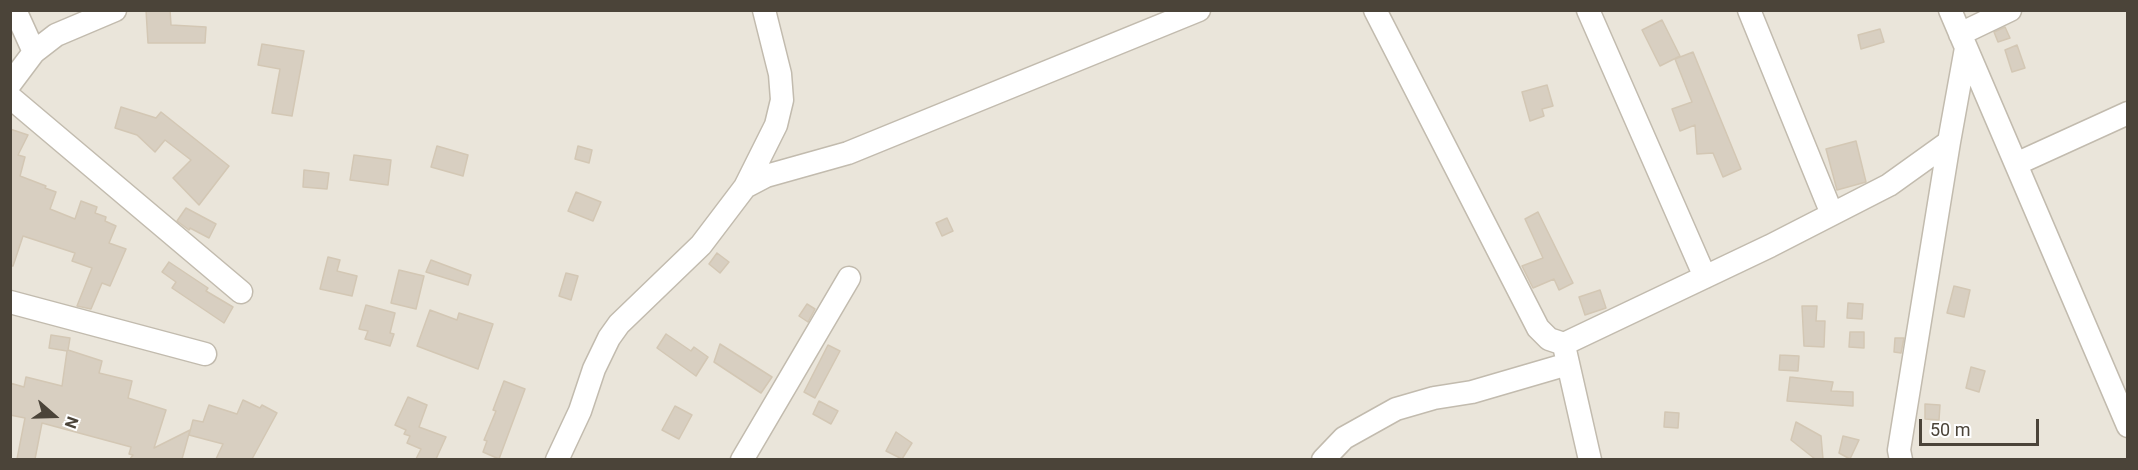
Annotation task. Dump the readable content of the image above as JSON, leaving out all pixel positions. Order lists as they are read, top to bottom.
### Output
{
  "scale_bar": "50 m",
  "north": "right"
}
